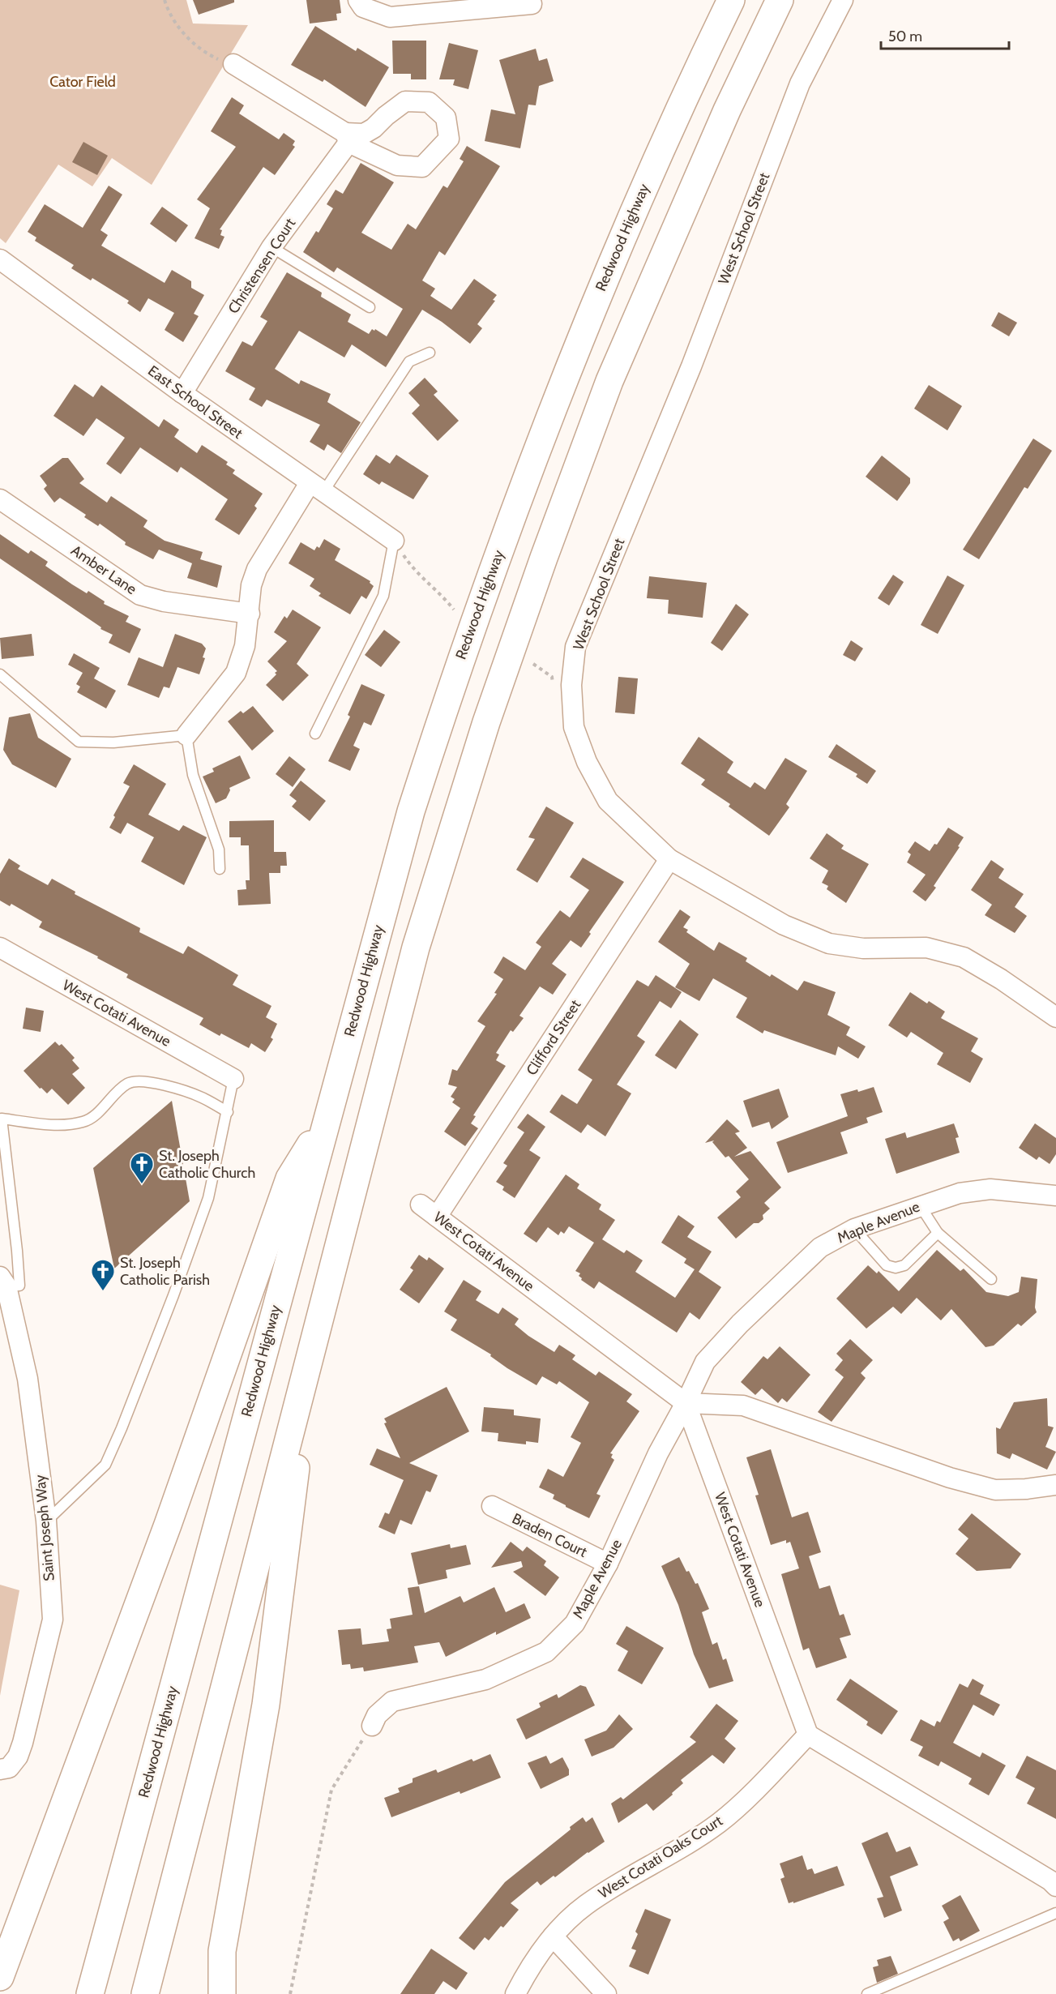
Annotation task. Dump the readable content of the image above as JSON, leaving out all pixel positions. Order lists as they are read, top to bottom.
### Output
{
  "streets": {
    "highway": ["Redwood Highway"],
    "street": [
      "West School Street",
      "Christensen Court",
      "East School Street",
      "Amber Lane",
      "West Cotati Avenue",
      "Clifford Street",
      "Maple Avenue",
      "Saint Joseph Way",
      "Braden Court",
      "West Cotati Oaks Court"
    ]
  },
  "crossings": [
    ["West School Street", "Clifford Street"],
    ["Christensen Court", "East School Street"],
    ["West Cotati Avenue", "Clifford Street"],
    ["West Cotati Avenue", "Maple Avenue"],
    ["West Cotati Avenue", "West Cotati Oaks Court"],
    ["Maple Avenue", "Braden Court"]
  ],
  "parks": ["Cator Field"],
  "places": {
    "church": ["St. Joseph Catholic Church", "St. Joseph Catholic Parish"]
  },
  "scale_bar": "50 m"
}
